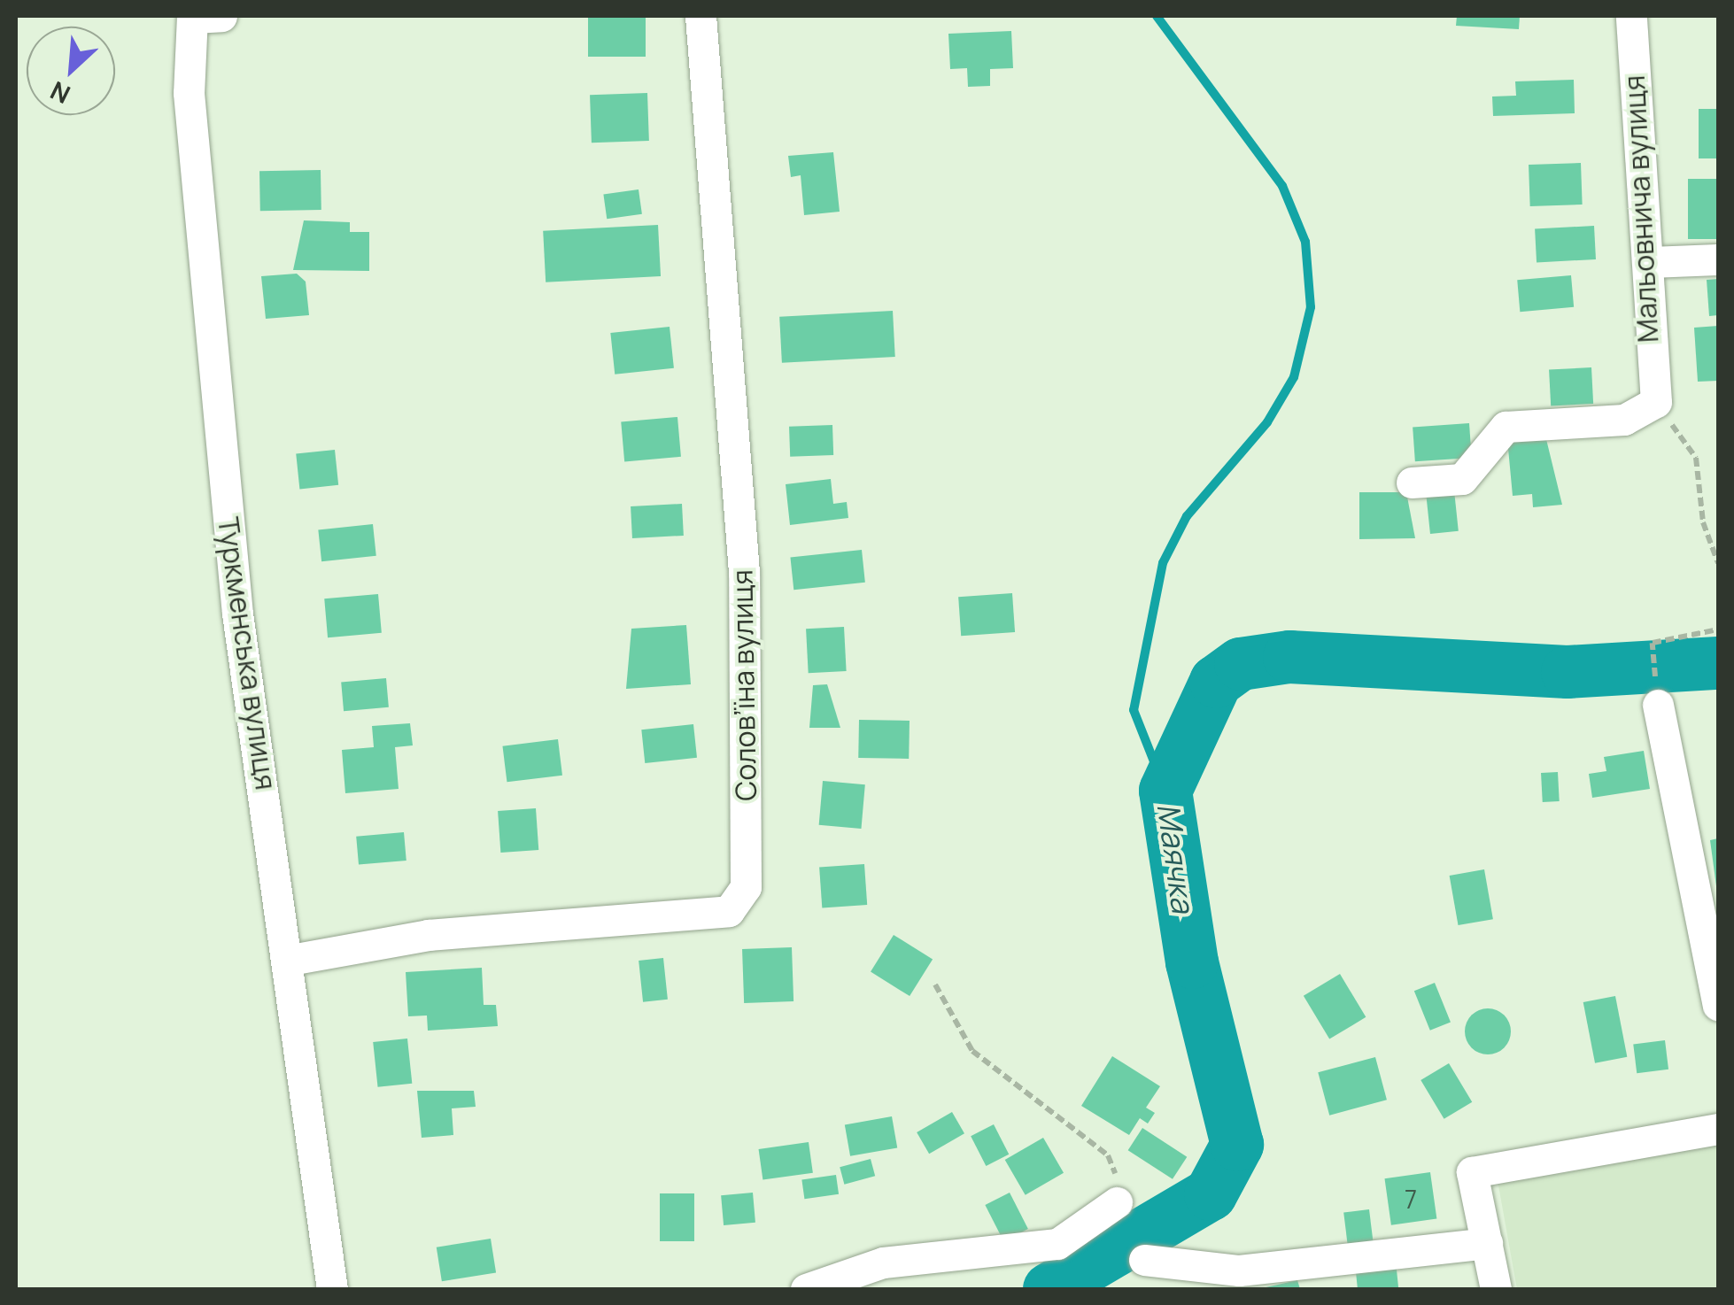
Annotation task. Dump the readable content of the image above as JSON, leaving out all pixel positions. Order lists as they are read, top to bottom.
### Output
{
  "streets": {
    "street": ["Мальовнича вулиця", "Туркменська вулиця", "Соловʼїна вулиця"]
  },
  "crossings": [
    ["Туркменська вулиця", "Соловʼїна вулиця"]
  ],
  "water": ["Маячка"],
  "house_numbers": ["7"],
  "north": "bottom left"
}
